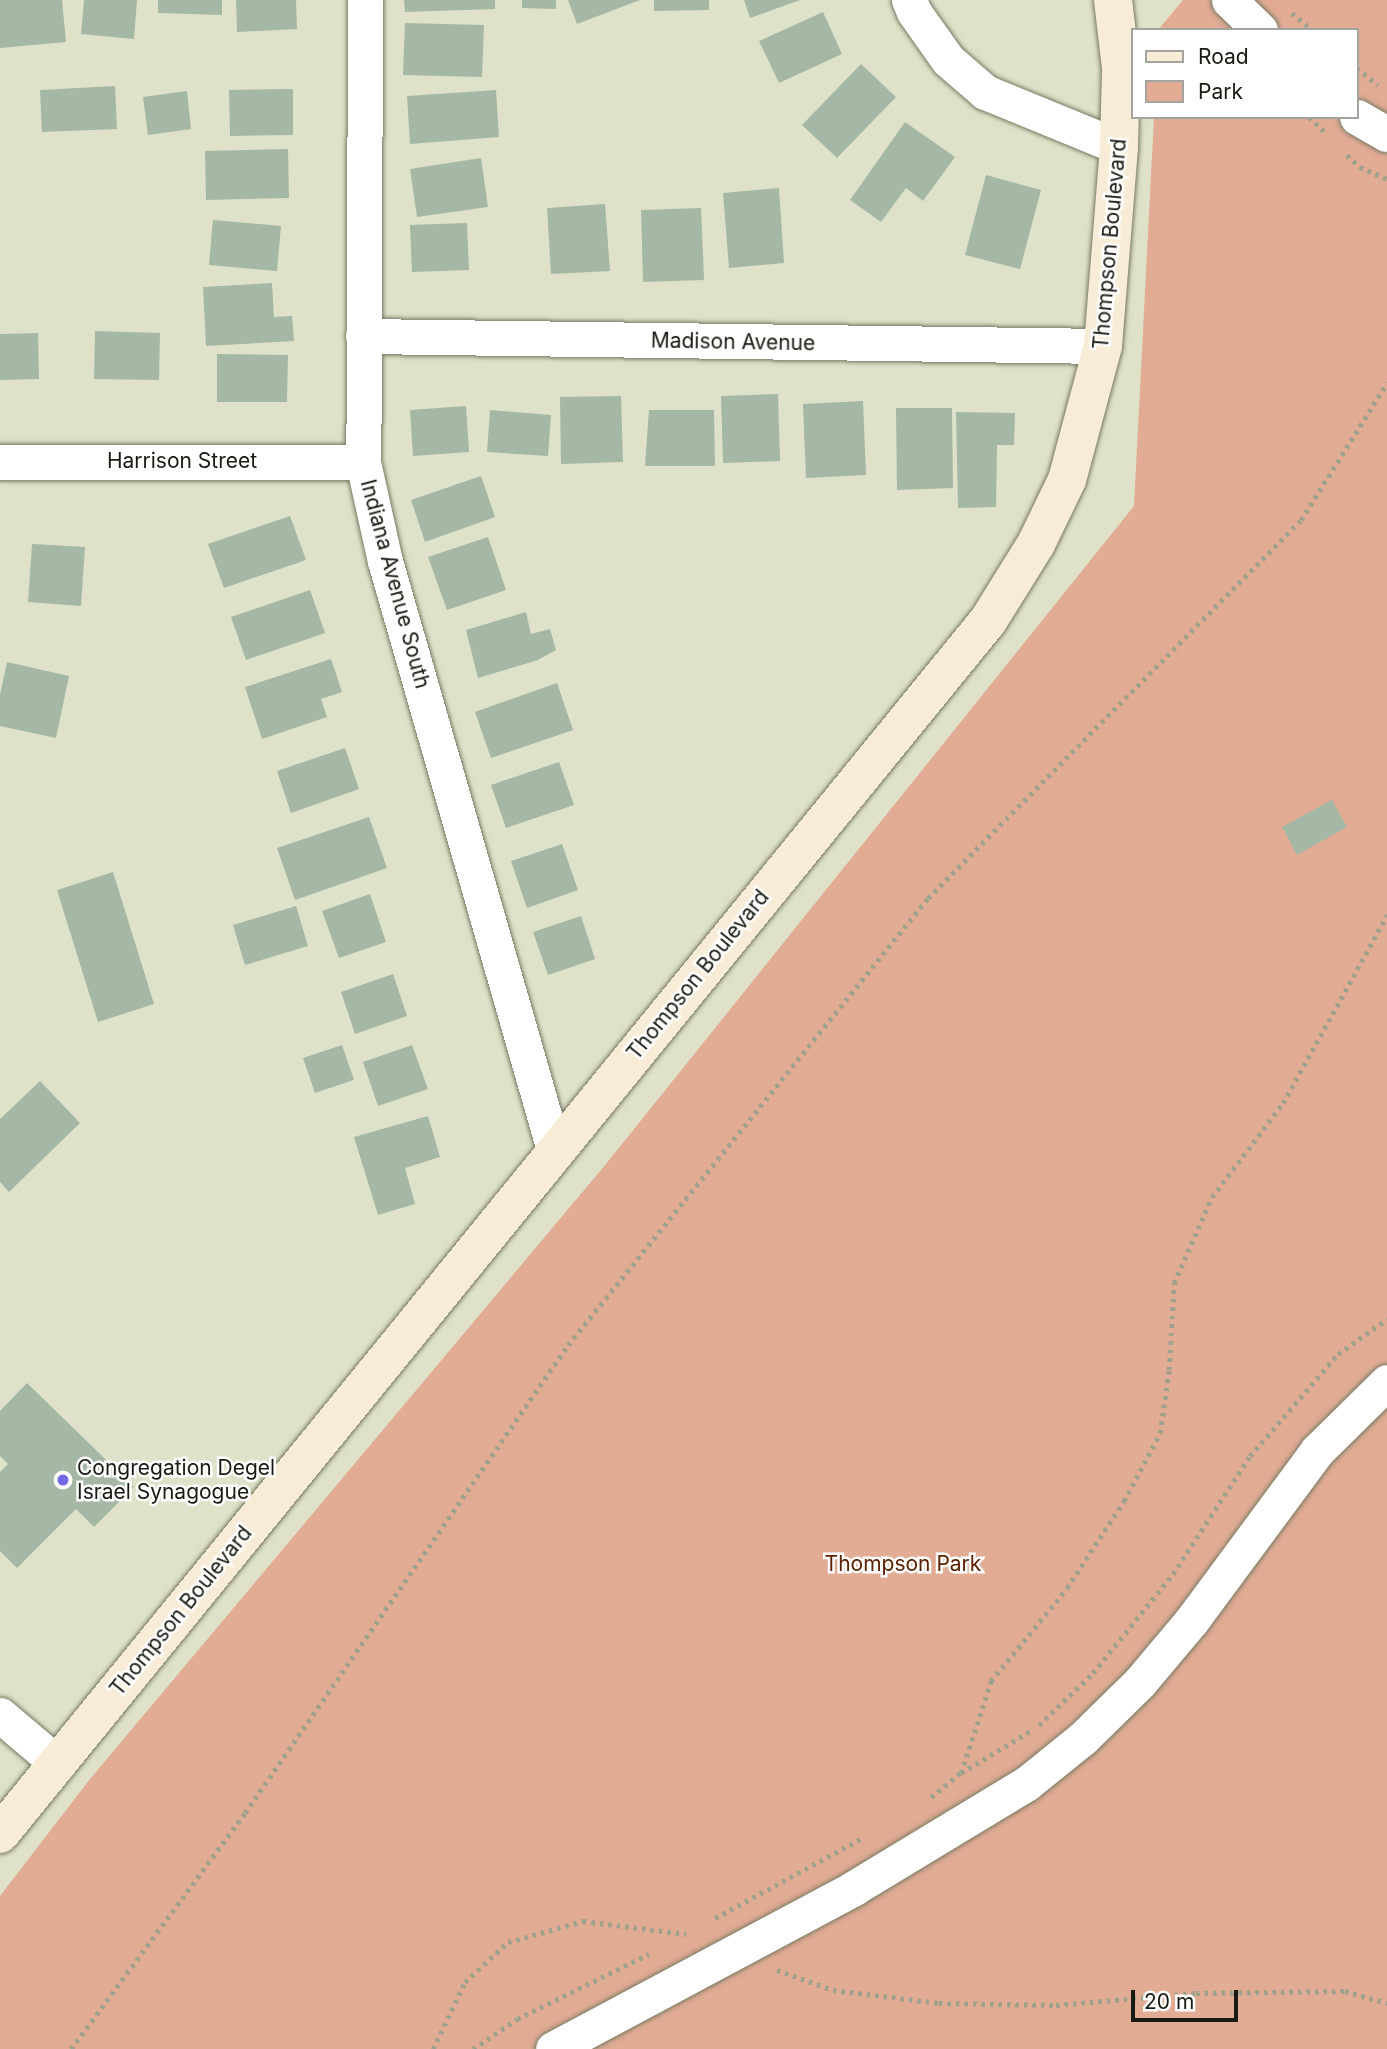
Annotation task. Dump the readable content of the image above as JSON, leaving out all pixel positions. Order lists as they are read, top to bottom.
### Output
{
  "streets": {
    "street": [
      "Thompson Boulevard",
      "Madison Avenue",
      "Harrison Street",
      "Indiana Avenue South"
    ]
  },
  "crossings": [
    ["Thompson Boulevard", "Madison Avenue"],
    ["Thompson Boulevard", "Indiana Avenue South"],
    ["Madison Avenue", "Indiana Avenue South"],
    ["Harrison Street", "Indiana Avenue South"]
  ],
  "parks": ["Thompson Park"],
  "places": ["Congregation Degel Israel Synagogue"],
  "legend": ["Road", "Park"],
  "scale_bar": "20 m"
}
